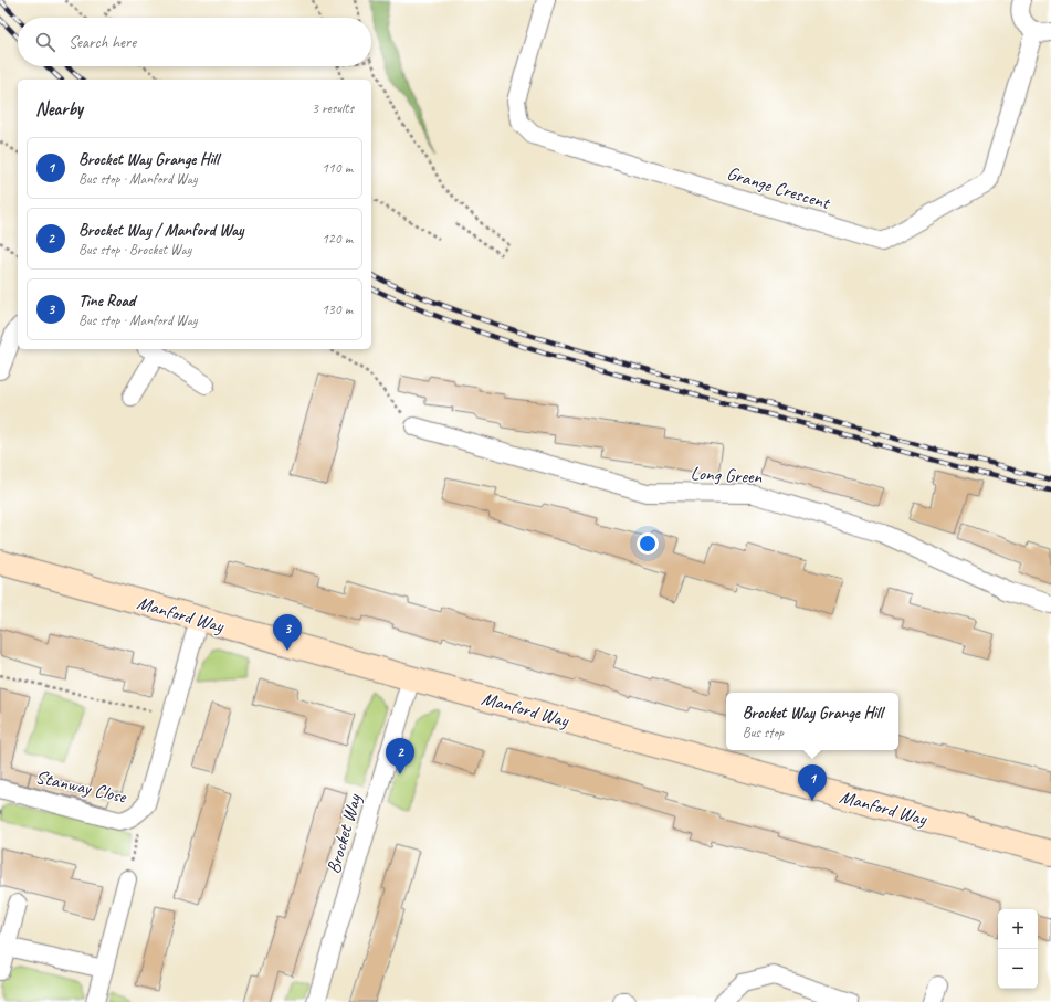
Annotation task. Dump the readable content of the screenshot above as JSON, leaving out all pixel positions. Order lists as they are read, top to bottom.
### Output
{
  "streets": {
    "street": [
      "Grange Crescent",
      "Long Green",
      "Manford Way",
      "Stanway Close",
      "Brocket Way"
    ]
  },
  "crossings": [
    ["Manford Way", "Brocket Way"]
  ],
  "page": {
    "search": "Search here",
    "heading": ["Nearby", "3 results"],
    "list": [
      {
        "mark": "1",
        "name": "Brocket Way Grange Hill",
        "note": "Bus stop · Manford Way",
        "value": "110 m"
      },
      {
        "mark": "2",
        "name": "Brocket Way / Manford Way",
        "note": "Bus stop · Brocket Way",
        "value": "120 m"
      },
      {
        "mark": "3",
        "name": "Tine Road",
        "note": "Bus stop · Manford Way",
        "value": "130 m"
      }
    ],
    "pins": ["3", "2", "1"],
    "popup": ["Brocket Way Grange Hill", "Bus stop"],
    "map_buttons": ["+", "−"]
  }
}
